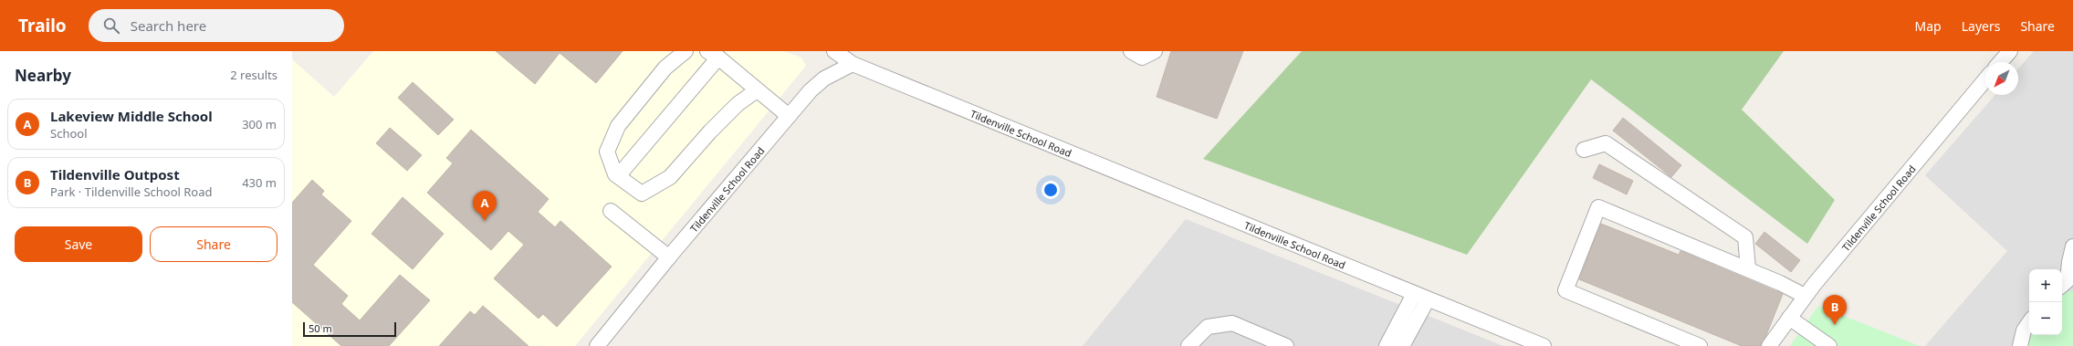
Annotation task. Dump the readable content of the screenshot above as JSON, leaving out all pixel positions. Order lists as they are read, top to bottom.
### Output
{
  "streets": {
    "street": ["Tildenville School Road"]
  },
  "scale_bar": "50 m",
  "north": "bottom left",
  "page": {
    "header": "Trailo",
    "search": "Search here",
    "nav": ["Map", "Layers", "Share"],
    "heading": ["Nearby", "2 results"],
    "list": [
      {
        "mark": "A",
        "name": "Lakeview Middle School",
        "note": "School",
        "value": "300 m"
      },
      {
        "mark": "B",
        "name": "Tildenville Outpost",
        "note": "Park · Tildenville School Road",
        "value": "430 m"
      }
    ],
    "pins": ["A", "B"],
    "buttons": ["Save", "Share"],
    "map_buttons": ["+", "−"],
    "scale": "50 m"
  }
}
